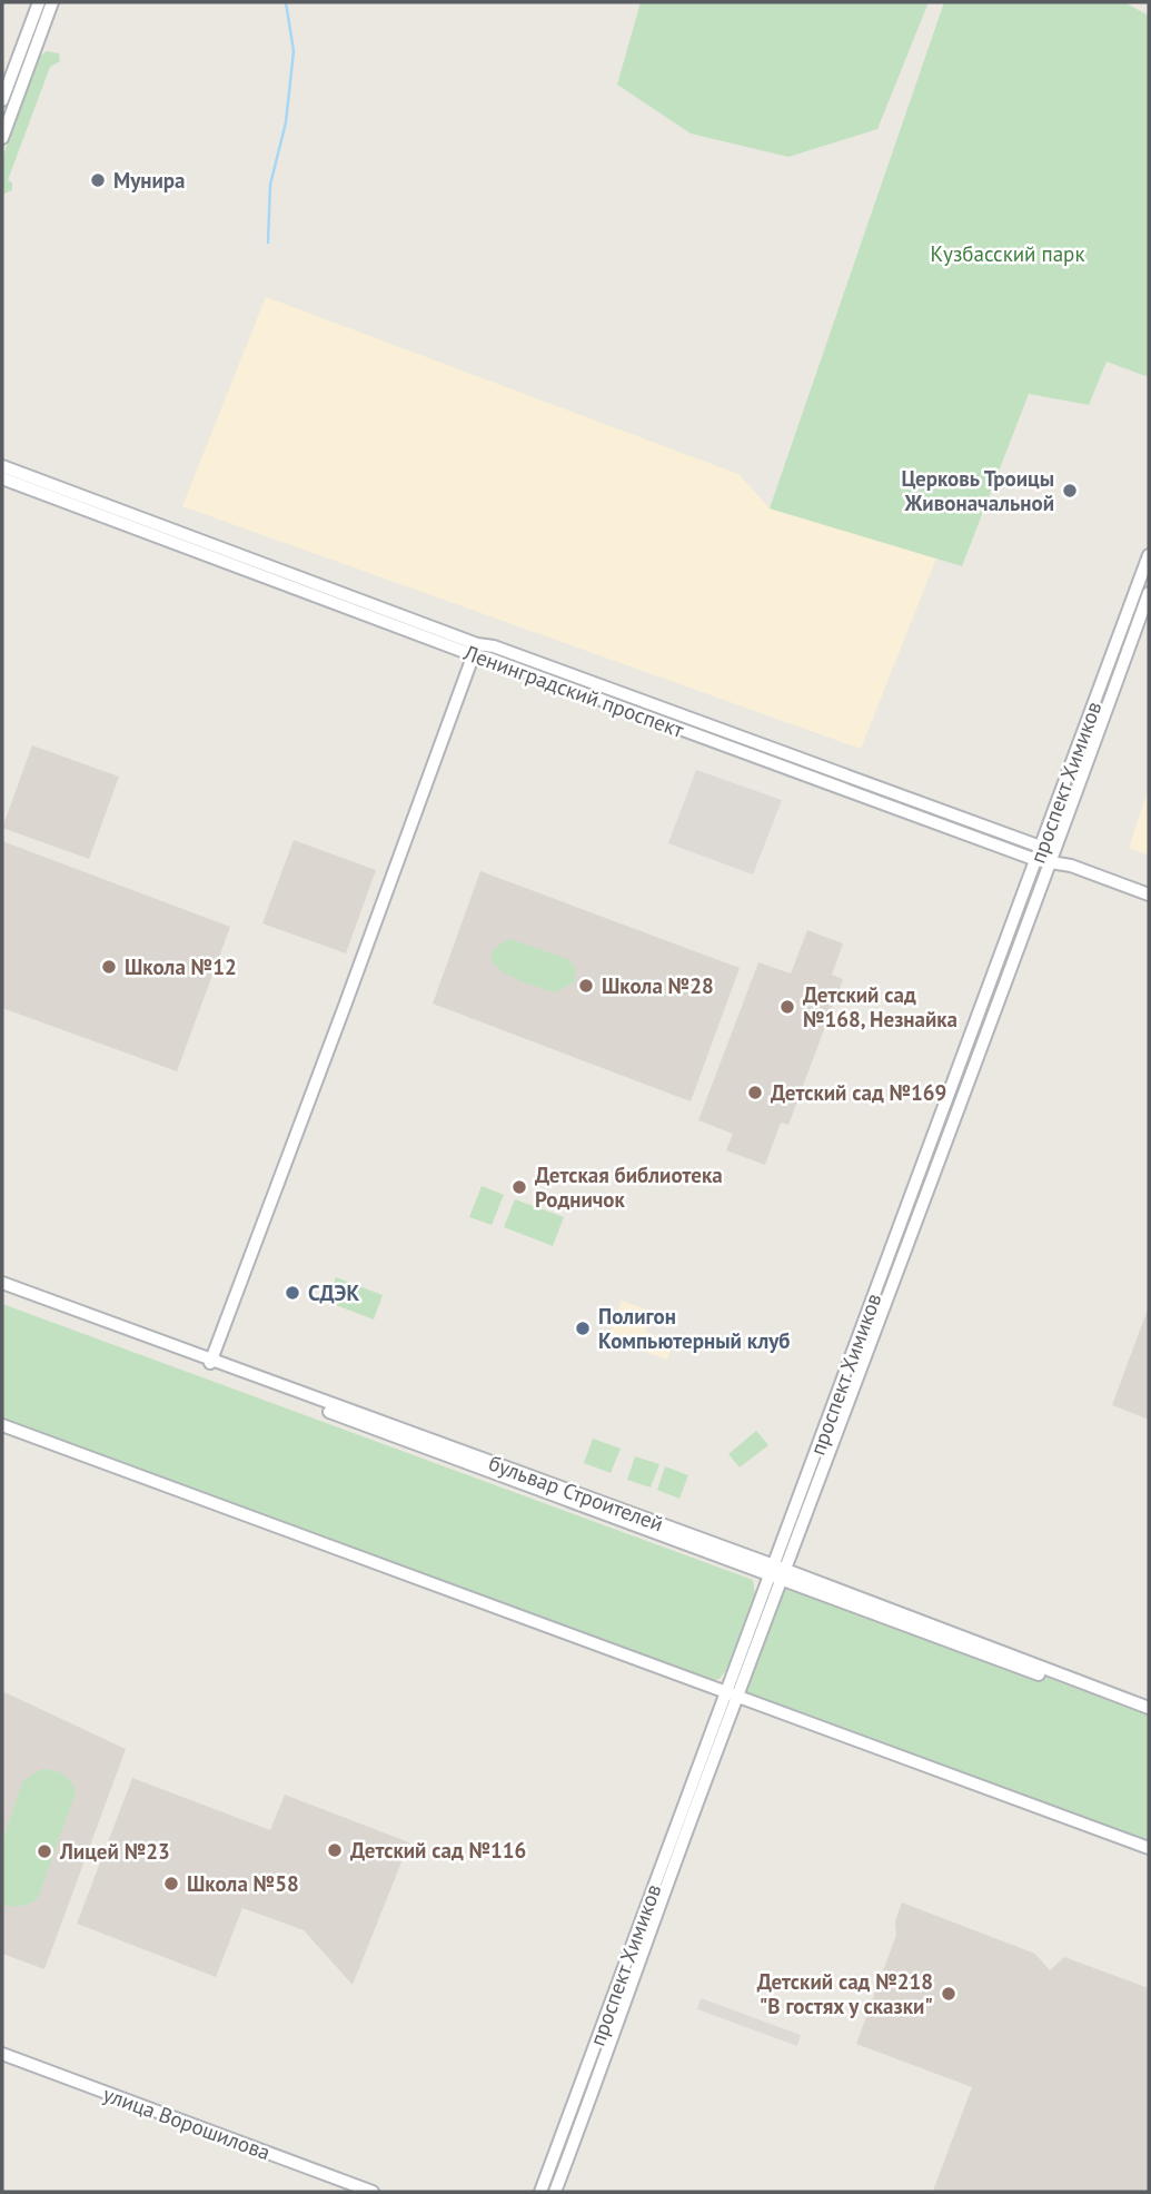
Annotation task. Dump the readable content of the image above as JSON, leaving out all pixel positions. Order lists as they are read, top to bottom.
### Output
{
  "streets": {
    "main road": [
      "Ленинградский проспект",
      "проспект Химиков",
      "бульвар Строителей",
      "улица Ворошилова"
    ]
  },
  "crossings": [
    ["Ленинградский проспект", "проспект Химиков"],
    ["проспект Химиков", "бульвар Строителей"]
  ],
  "parks": ["Кузбасский парк"],
  "places": [
    "Мунира",
    "Церковь Троицы Живоначальной",
    "Школа №12",
    "Школа №28",
    "Детский сад №168, Незнайка",
    "Детский сад №169",
    "Детская библиотека Родничок",
    "СДЭК",
    "Полигон Компьютерный клуб",
    "Детский сад №116",
    "Лицей №23",
    "Школа №58",
    "Детский сад №218 \"В гостях у сказки\""
  ]
}
